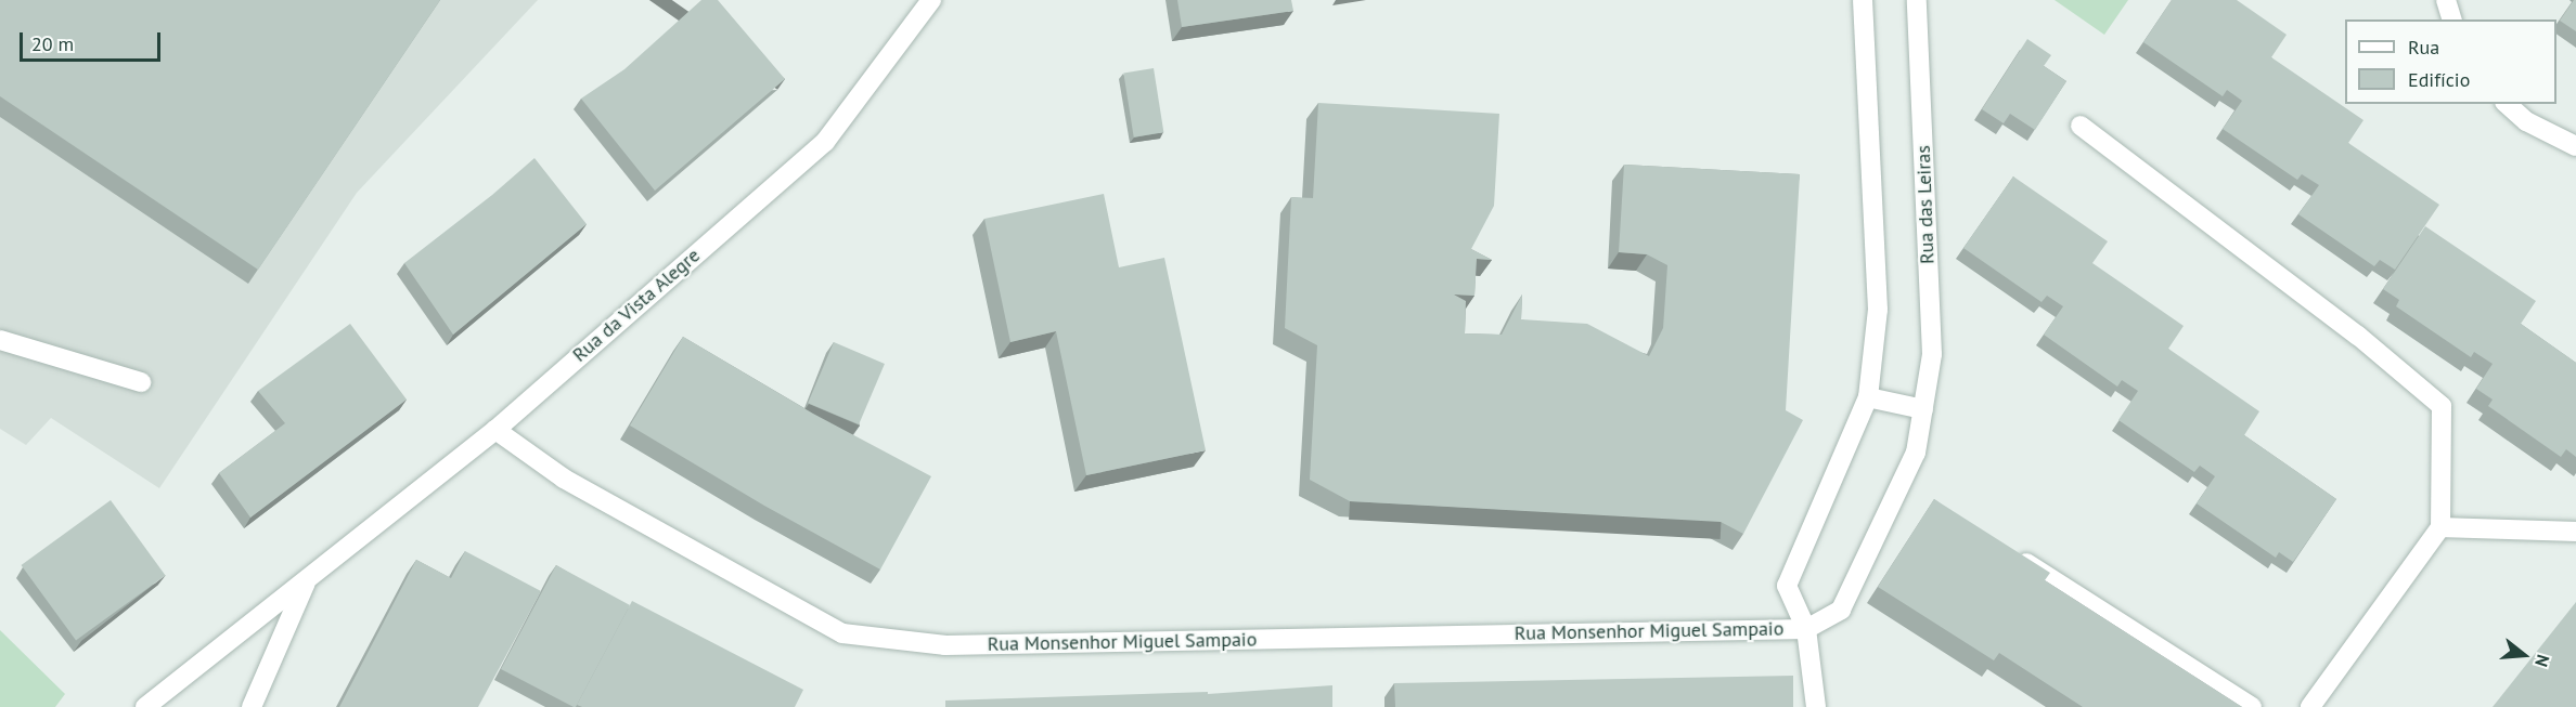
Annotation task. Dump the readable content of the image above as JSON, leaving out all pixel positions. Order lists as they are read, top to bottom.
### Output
{
  "streets": {
    "street": ["Rua das Leiras", "Rua da Vista Alegre", "Rua Monsenhor Miguel Sampaio"]
  },
  "crossings": [
    ["Rua das Leiras", "Rua Monsenhor Miguel Sampaio"],
    ["Rua da Vista Alegre", "Rua Monsenhor Miguel Sampaio"]
  ],
  "legend": ["Rua", "Edifício"],
  "scale_bar": "20 m",
  "north": "right"
}
